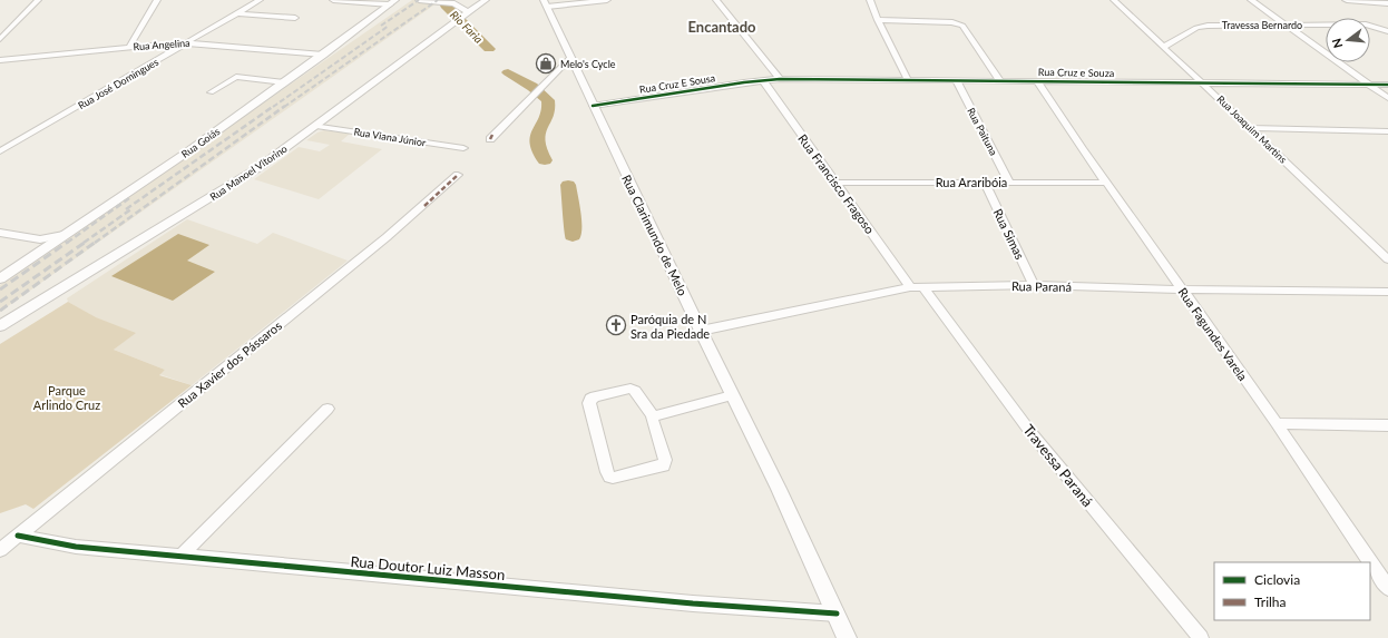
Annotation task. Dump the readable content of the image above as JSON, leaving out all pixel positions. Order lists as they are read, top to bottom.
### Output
{
  "streets": {
    "main road": ["Rua Goiás", "Rua Manoel Vitorino", "Rua Clarimundo de Melo"],
    "street": [
      "Travessa Bernardo",
      "Rua Angelina",
      "Rua Cruz e Souza",
      "Rua José Domingues",
      "Rua Cruz E Sousa",
      "Rua Joaquim Martins",
      "Rua Paituna",
      "Rua Viana Júnior",
      "Rua Araribóia",
      "Rua Francisco Fragoso",
      "Rua Simas",
      "Rua Paraná",
      "Rua Fagundes Varela",
      "Rua Xavier dos Pássaros",
      "Travessa Paraná",
      "Rua Doutor Luiz Masson"
    ]
  },
  "crossings": [
    ["Travessa Bernardo", "Rua Joaquim Martins"],
    ["Rua Angelina", "Rua José Domingues"],
    ["Rua Angelina", "Rua Goiás"],
    ["Rua Cruz e Souza", "Rua Cruz E Sousa"],
    ["Rua Cruz e Souza", "Rua Joaquim Martins"],
    ["Rua Cruz e Souza", "Rua Paituna"],
    ["Rua Cruz e Souza", "Rua Francisco Fragoso"],
    ["Rua Cruz e Souza", "Rua Fagundes Varela"],
    ["Rua Cruz E Sousa", "Rua Francisco Fragoso"],
    ["Rua Cruz E Sousa", "Rua Clarimundo de Melo"],
    ["Rua Paituna", "Rua Araribóia"],
    ["Rua Viana Júnior", "Rua Manoel Vitorino"],
    ["Rua Araribóia", "Rua Francisco Fragoso"],
    ["Rua Araribóia", "Rua Simas"],
    ["Rua Araribóia", "Rua Fagundes Varela"],
    ["Rua Francisco Fragoso", "Rua Paraná"],
    ["Rua Simas", "Rua Paraná"],
    ["Rua Clarimundo de Melo", "Rua Paraná"],
    ["Rua Clarimundo de Melo", "Rua Doutor Luiz Masson"],
    ["Rua Paraná", "Rua Fagundes Varela"],
    ["Rua Paraná", "Travessa Paraná"],
    ["Rua Xavier dos Pássaros", "Rua Doutor Luiz Masson"]
  ],
  "districts": ["Encantado"],
  "water": ["Rio Faria"],
  "parks": ["Parque Arlindo Cruz"],
  "places": {
    "shop": ["Melo's Cycle"],
    "church": ["Paróquia de N Sra da Piedade"]
  },
  "legend": ["Ciclovia", "Trilha"],
  "north": "left"
}
